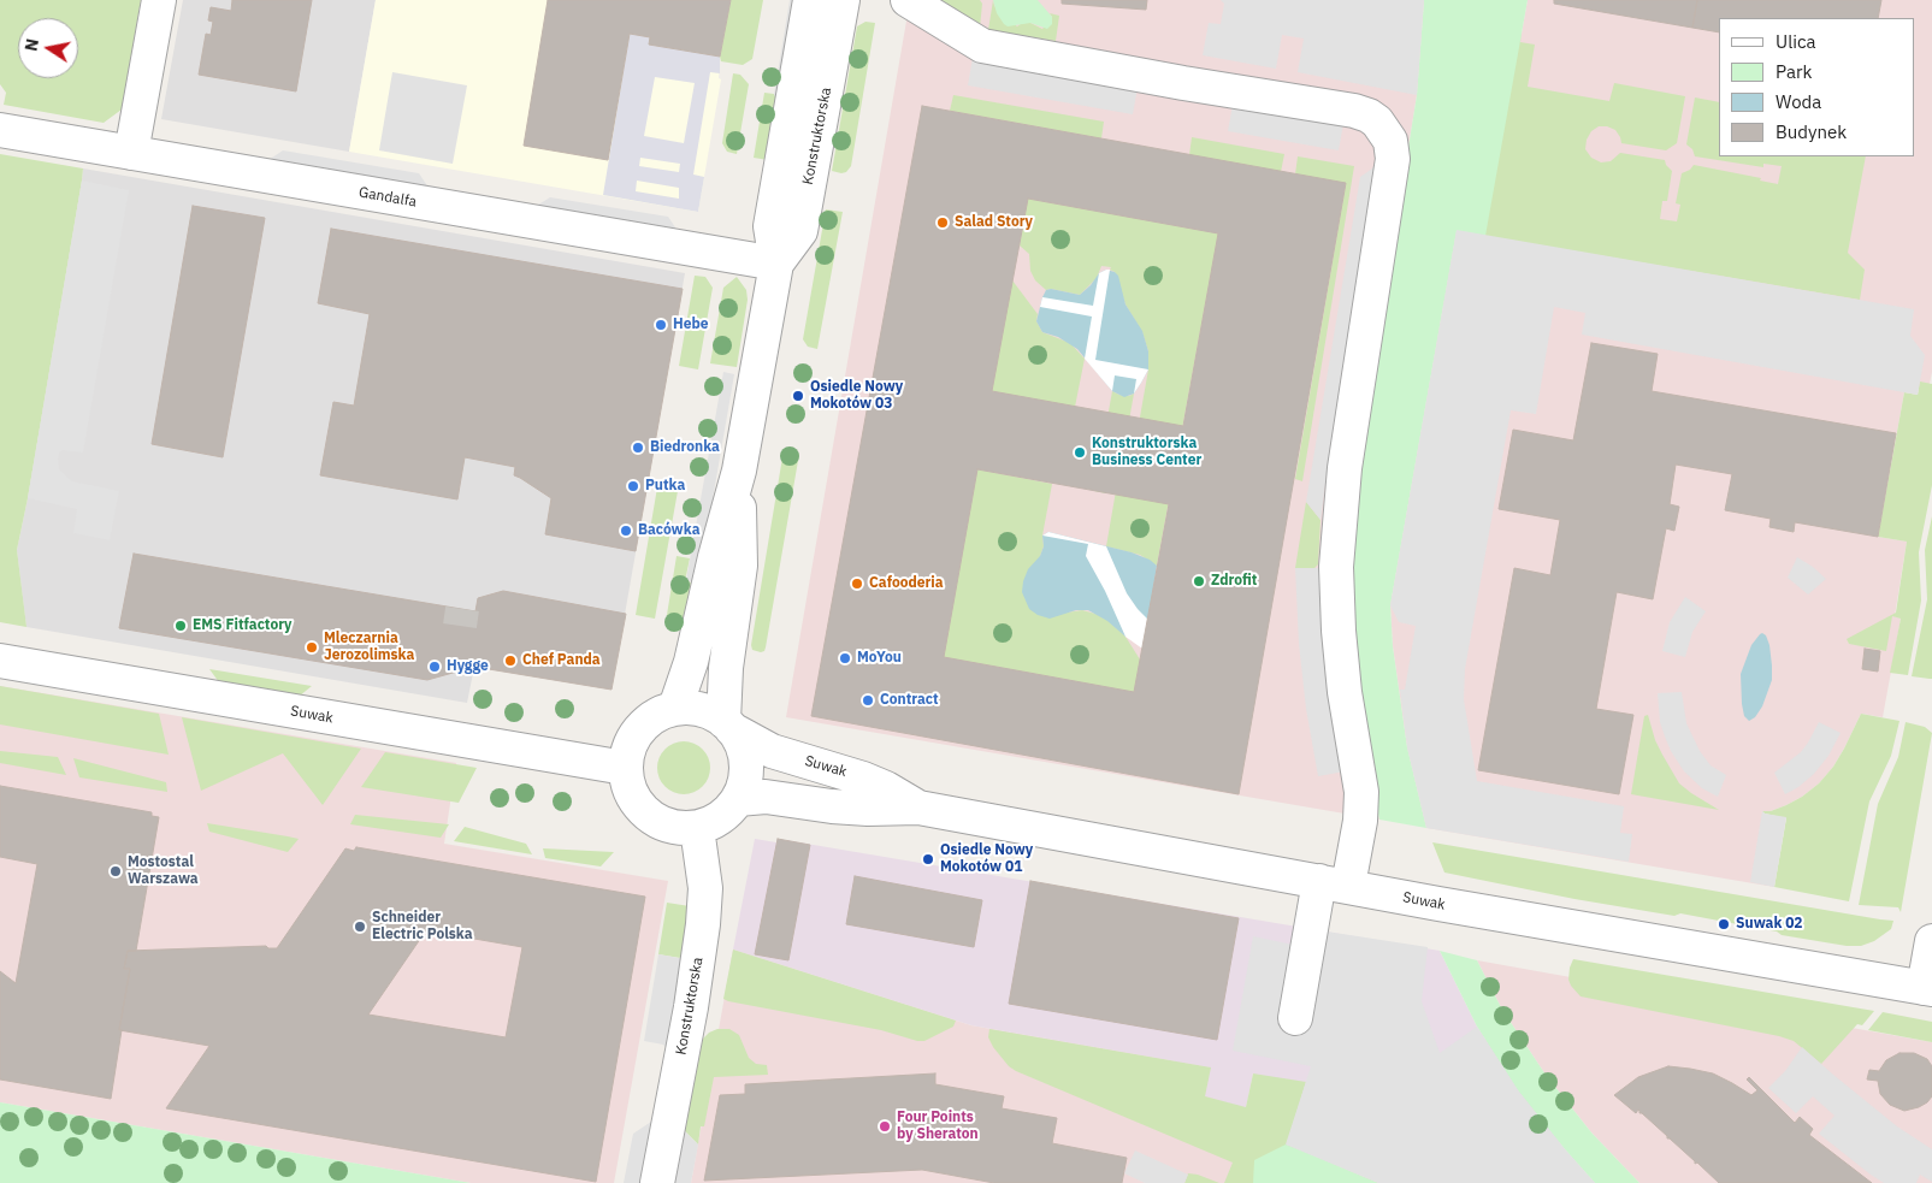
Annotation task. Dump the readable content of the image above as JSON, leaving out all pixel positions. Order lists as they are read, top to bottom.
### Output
{
  "streets": {
    "street": ["Konstruktorska", "Gandalfa", "Suwak"]
  },
  "crossings": [
    ["Konstruktorska", "Gandalfa"],
    ["Konstruktorska", "Suwak"]
  ],
  "places": [
    "Salad Story",
    "Hebe",
    "Osiedle Nowy Mokotów 03",
    "Biedronka",
    "Konstruktorska Business Center",
    "Putka",
    "Bacówka",
    "Zdrofit",
    "Cafooderia",
    "EMS Fitfactory",
    "Mleczarnia Jerozolimska",
    "MoYou",
    "Chef Panda",
    "Hygge",
    "Contract",
    "Osiedle Nowy Mokotów 01",
    "Mostostal Warszawa",
    "Suwak 02",
    "Schneider Electric Polska",
    "Four Points by Sheraton"
  ],
  "legend": [
    "Ulica",
    "Park",
    "Woda",
    "Budynek"
  ],
  "north": "left"
}
